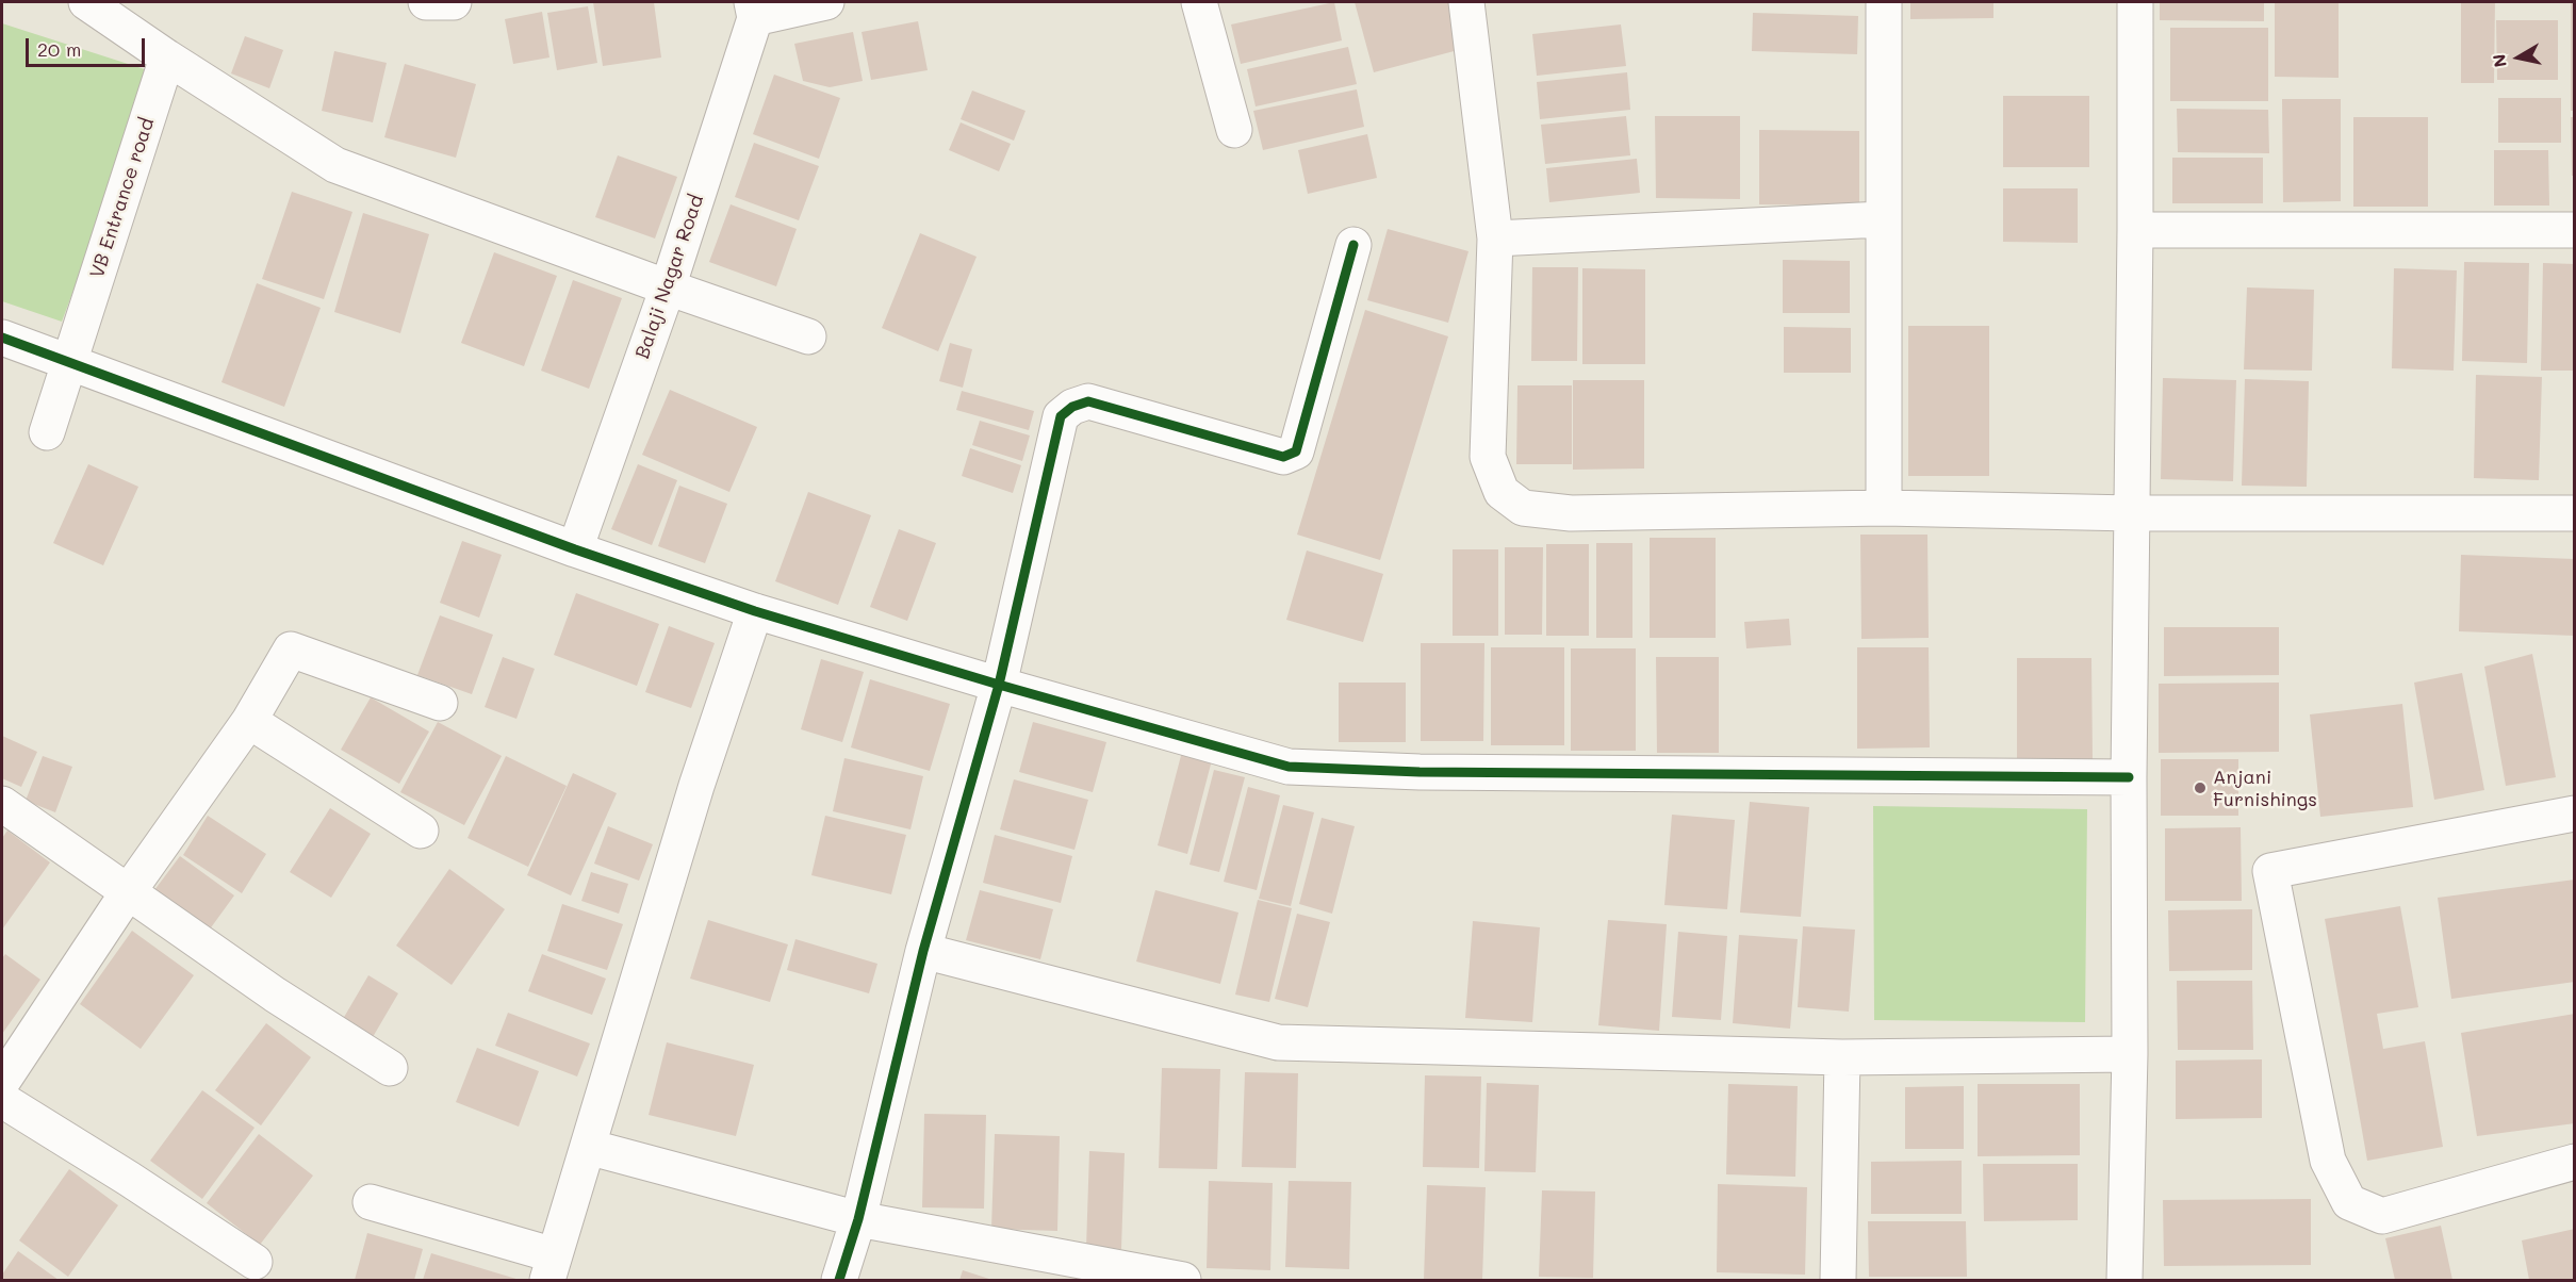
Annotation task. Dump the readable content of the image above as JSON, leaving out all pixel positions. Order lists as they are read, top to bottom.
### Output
{
  "streets": {
    "street": ["VB Entrance road", "Balaji Nagar Road"]
  },
  "places": ["Anjani Furnishings"],
  "scale_bar": "20 m",
  "north": "left"
}
